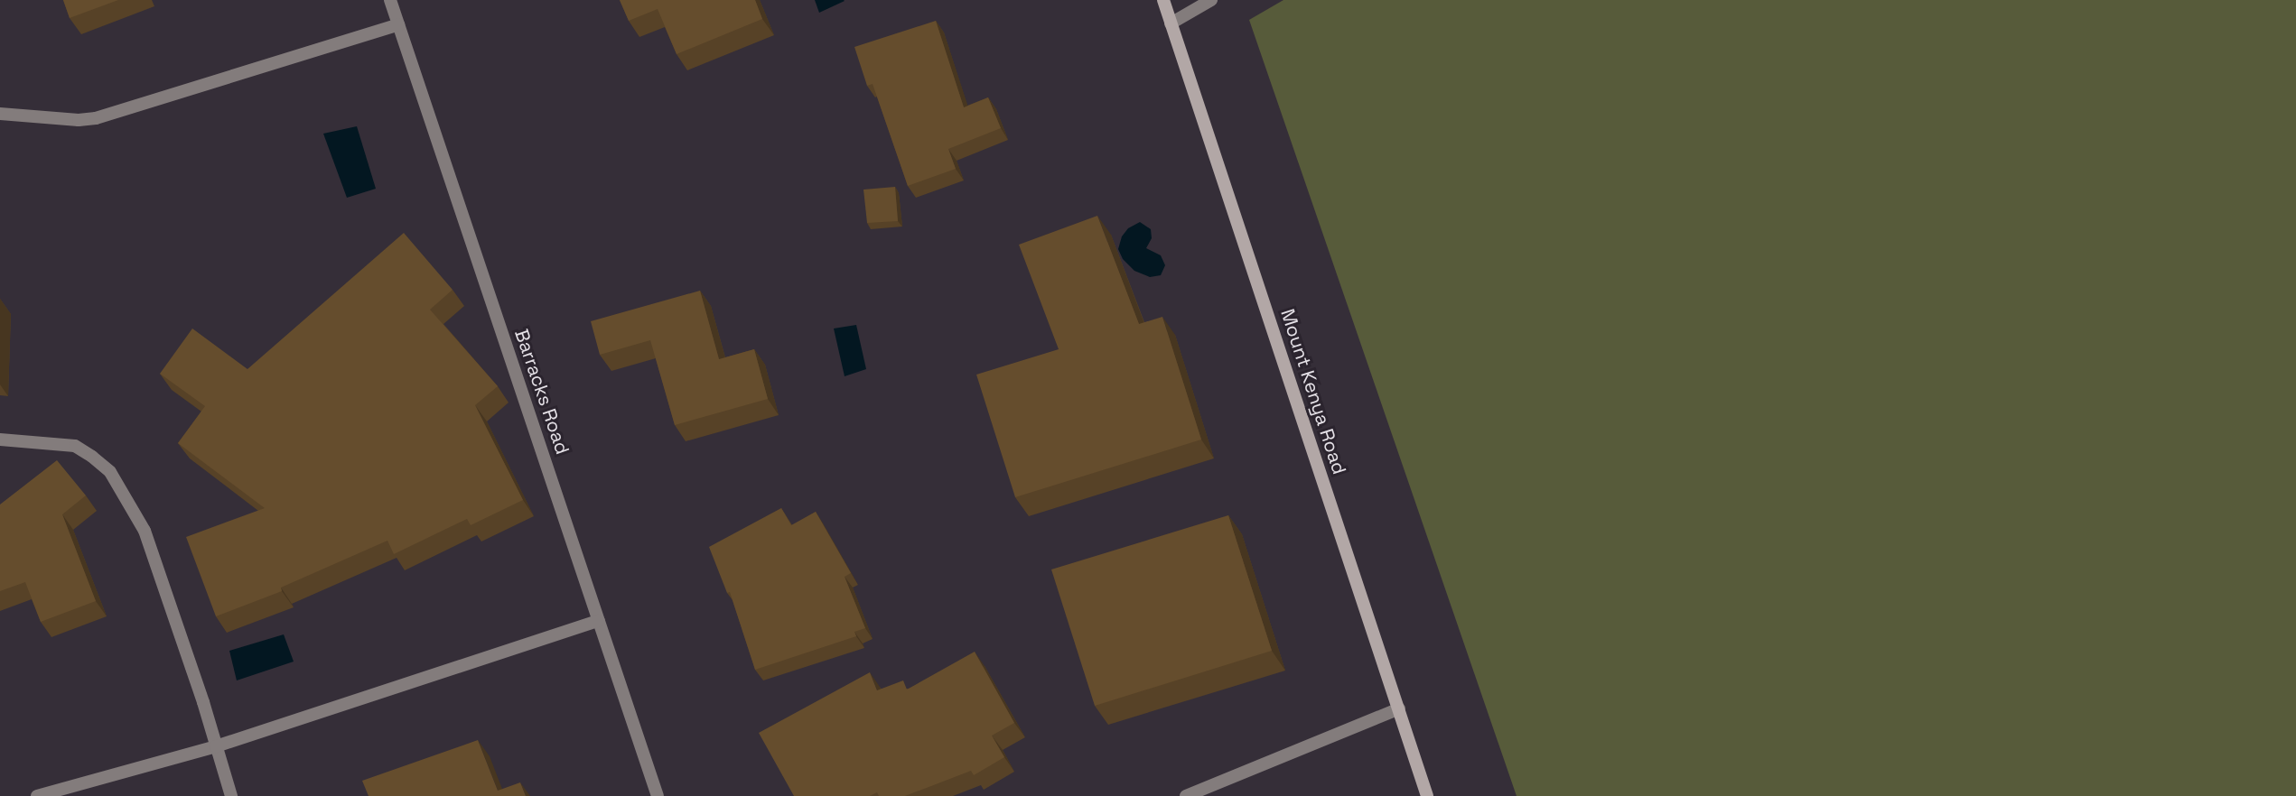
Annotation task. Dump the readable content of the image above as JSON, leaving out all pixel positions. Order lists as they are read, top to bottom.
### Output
{
  "streets": {
    "main road": ["Mount Kenya Road"],
    "street": ["Barracks Road"]
  }
}
